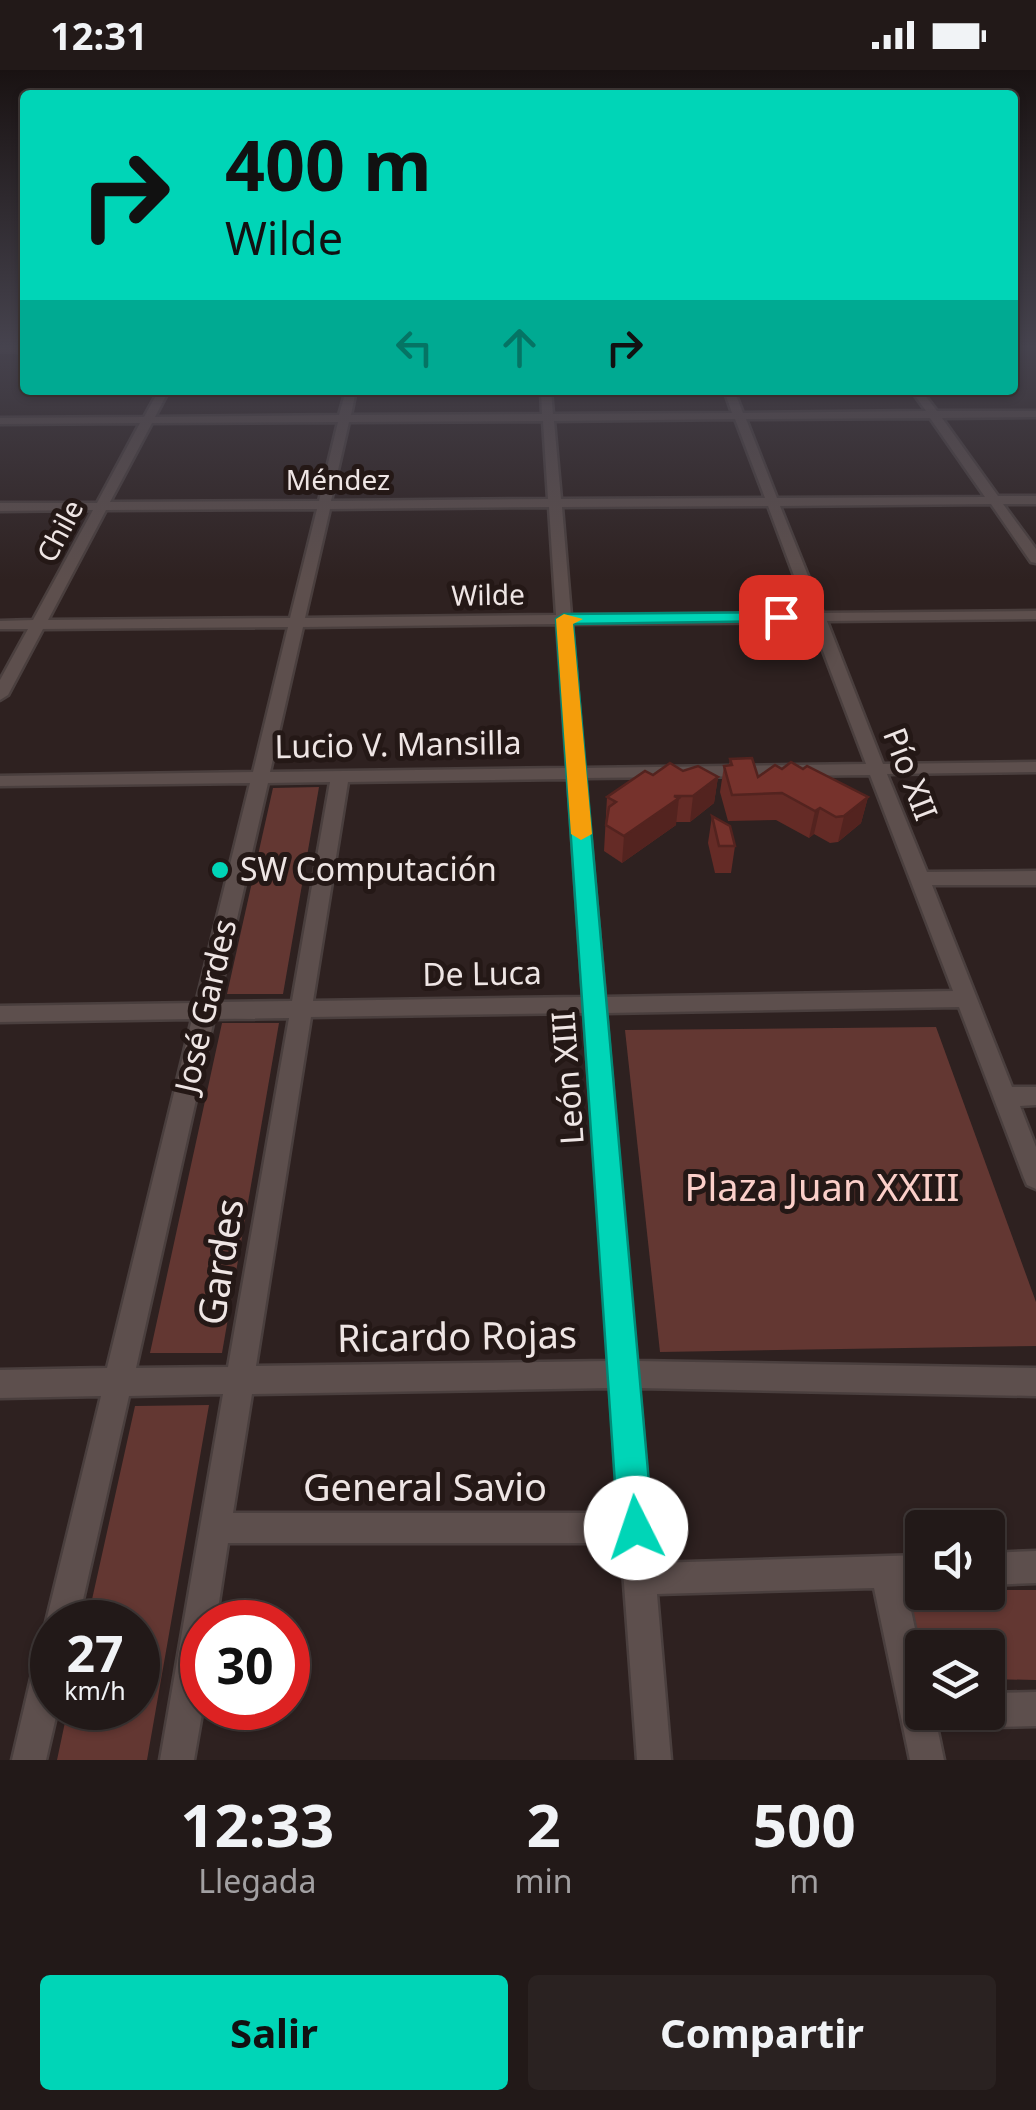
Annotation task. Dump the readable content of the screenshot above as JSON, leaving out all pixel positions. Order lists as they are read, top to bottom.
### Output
{
  "streets": {
    "street": [
      "Méndez",
      "Chile",
      "Wilde",
      "Lucio V. Mansilla",
      "Pío XII",
      "De Luca",
      "José Gardes",
      "León XIII",
      "Gardes",
      "Ricardo Rojas",
      "General Savio"
    ]
  },
  "crossings": [
    ["Méndez", "Chile"],
    ["Méndez", "Pío XII"],
    ["Méndez", "José Gardes"],
    ["Méndez", "León XIII"],
    ["Chile", "Wilde"],
    ["Wilde", "Pío XII"],
    ["Wilde", "José Gardes"],
    ["Wilde", "León XIII"],
    ["Lucio V. Mansilla", "Pío XII"],
    ["Lucio V. Mansilla", "José Gardes"],
    ["Lucio V. Mansilla", "León XIII"],
    ["Lucio V. Mansilla", "Gardes"],
    ["Pío XII", "De Luca"],
    ["De Luca", "José Gardes"],
    ["De Luca", "León XIII"],
    ["De Luca", "Gardes"],
    ["José Gardes", "Ricardo Rojas"],
    ["León XIII", "Ricardo Rojas"],
    ["León XIII", "General Savio"],
    ["Gardes", "Ricardo Rojas"],
    ["Gardes", "General Savio"]
  ],
  "parks": ["Plaza Juan XXIII"],
  "places": ["SW Computación"],
  "page": {
    "status": "12:31",
    "turn": ["400 m", "Wilde"],
    "speed": "27 km/h",
    "limit": "30",
    "eta": [
      "12:33",
      "Llegada",
      "2",
      "min",
      "500",
      "m"
    ],
    "buttons": ["Salir", "Compartir"]
  }
}
